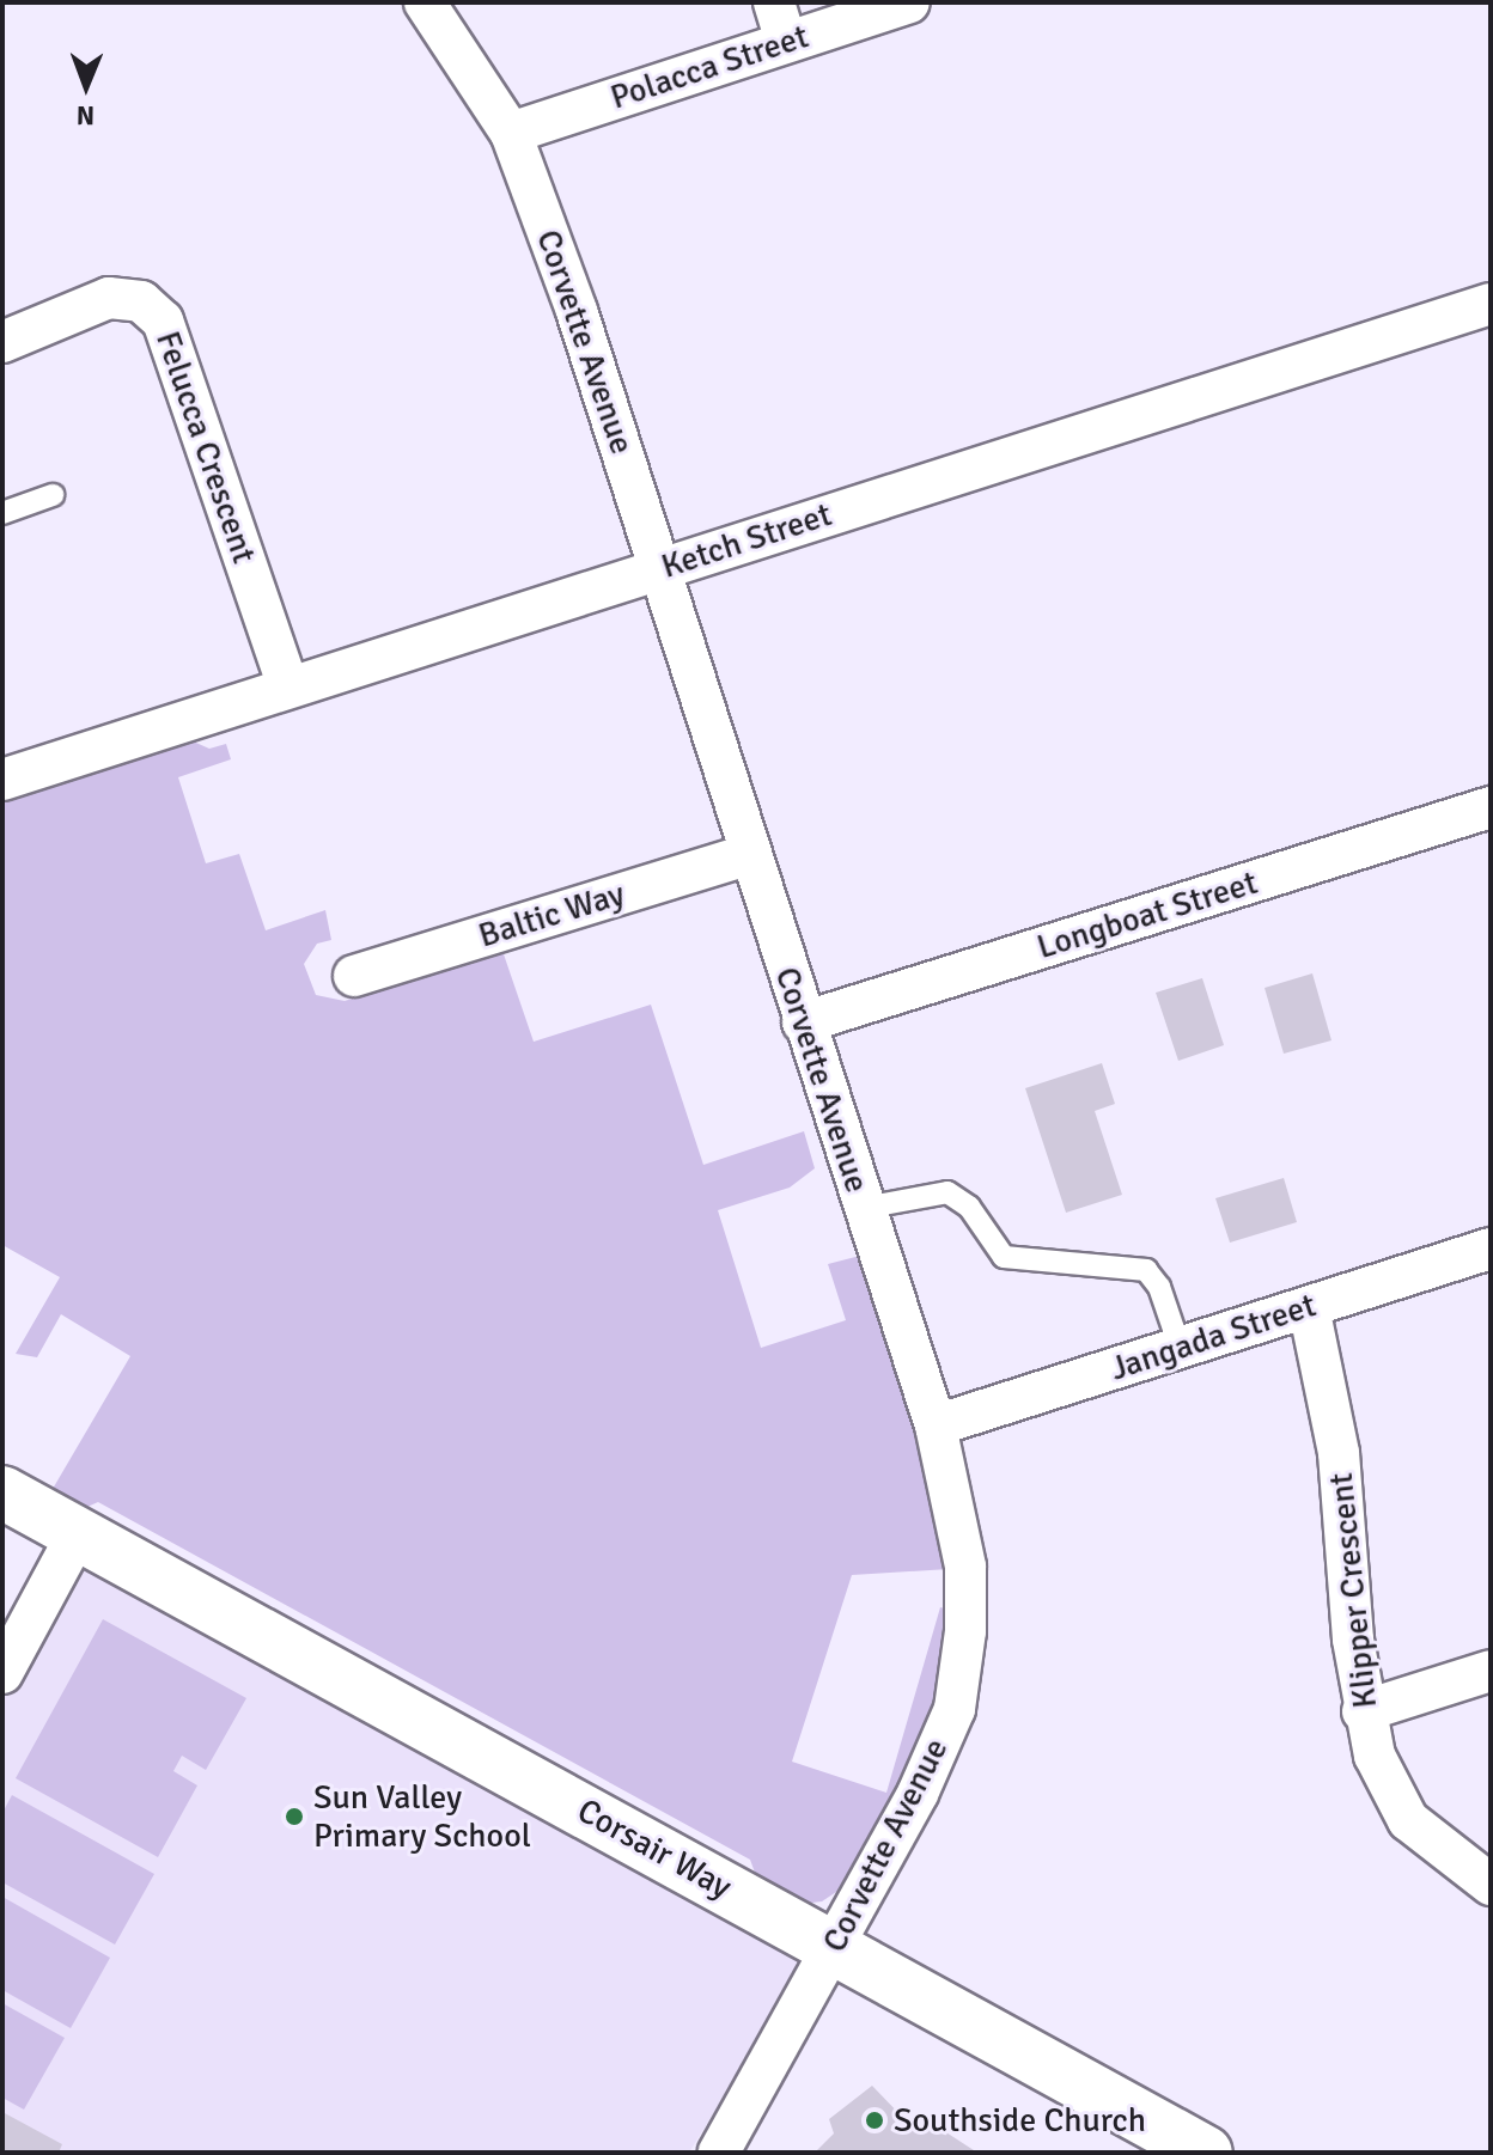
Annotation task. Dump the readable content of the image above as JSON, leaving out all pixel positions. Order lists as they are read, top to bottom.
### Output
{
  "streets": {
    "street": [
      "Polacca Street",
      "Corvette Avenue",
      "Felucca Crescent",
      "Ketch Street",
      "Baltic Way",
      "Longboat Street",
      "Jangada Street",
      "Klipper Crescent",
      "Corsair Way"
    ]
  },
  "crossings": [
    ["Polacca Street", "Corvette Avenue"],
    ["Corvette Avenue", "Ketch Street"],
    ["Corvette Avenue", "Baltic Way"],
    ["Corvette Avenue", "Longboat Street"],
    ["Corvette Avenue", "Jangada Street"],
    ["Corvette Avenue", "Corsair Way"],
    ["Felucca Crescent", "Ketch Street"],
    ["Jangada Street", "Klipper Crescent"]
  ],
  "places": ["Sun Valley Primary School", "Southside Church"],
  "north": "bottom"
}
